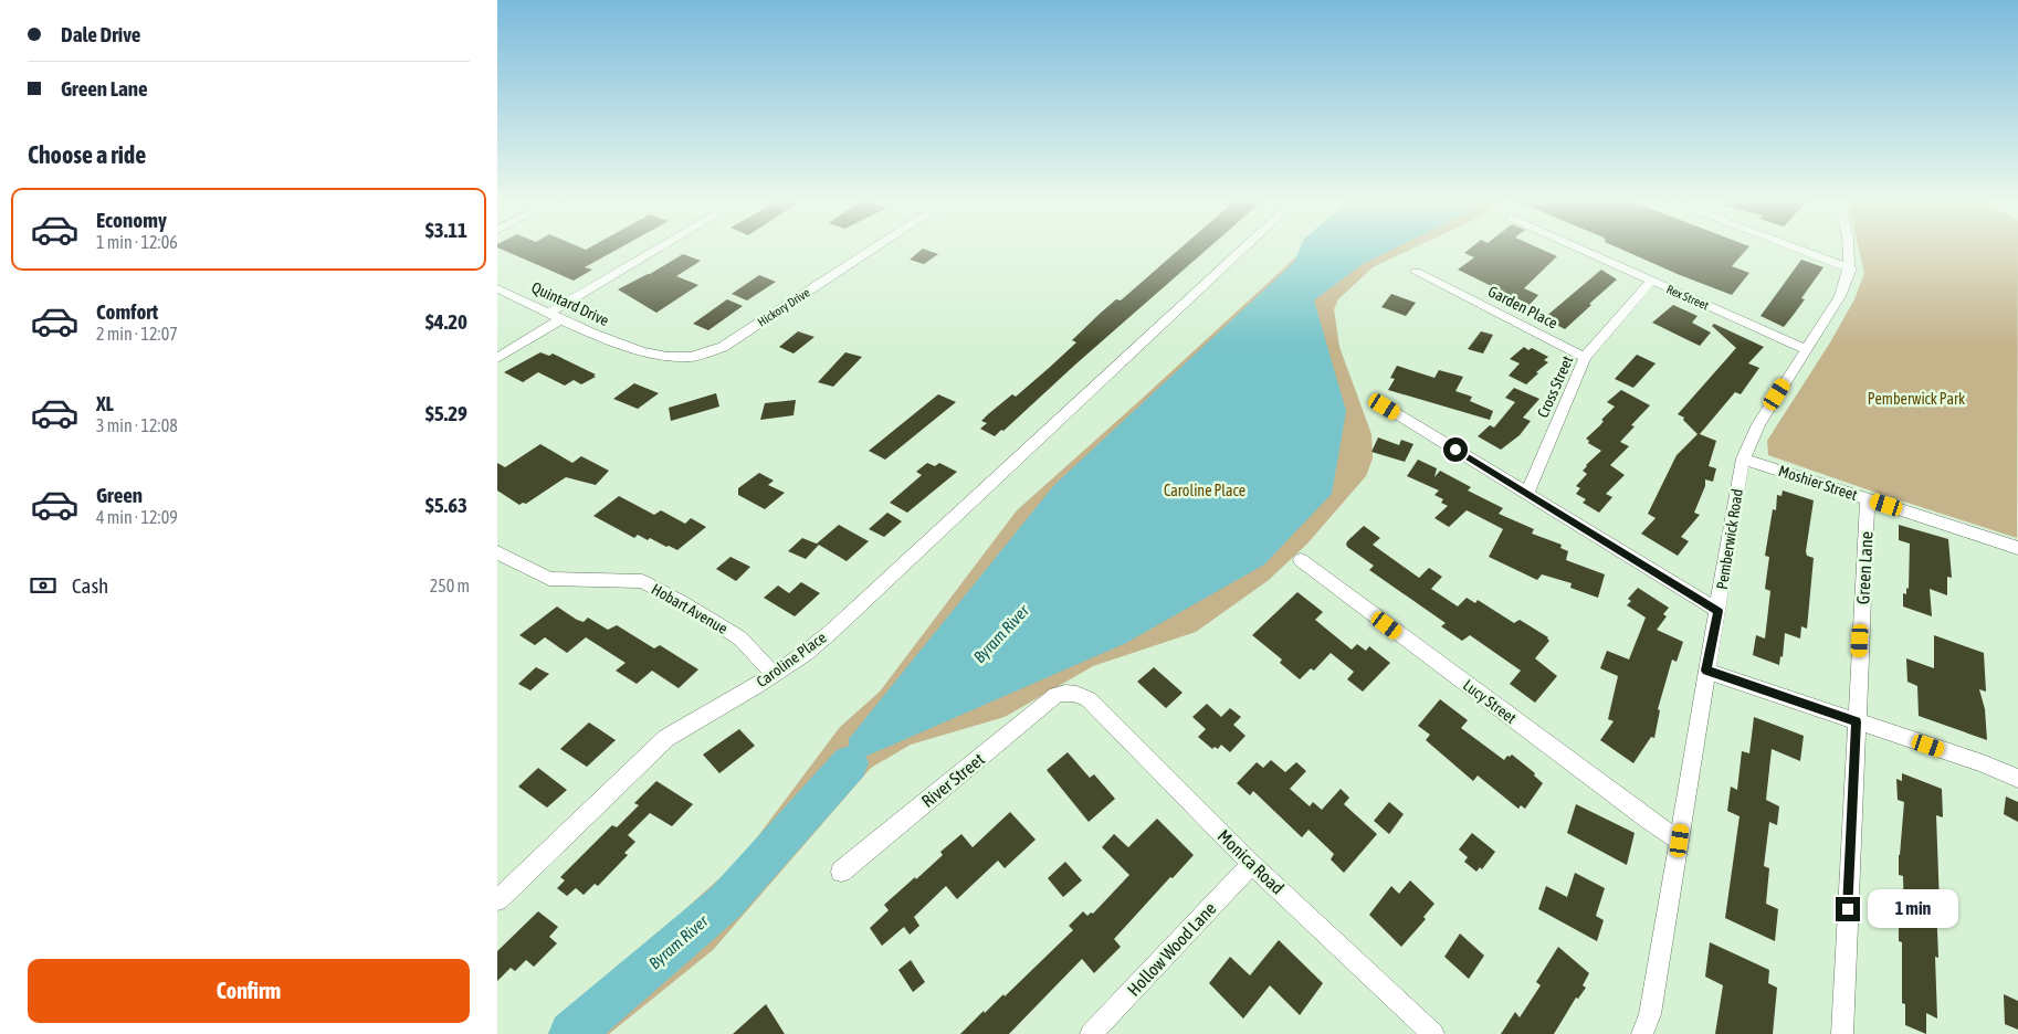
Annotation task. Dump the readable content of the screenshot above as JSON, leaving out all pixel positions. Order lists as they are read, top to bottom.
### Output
{
  "streets": {
    "street": [
      "Rex Street",
      "Quintard Drive",
      "Hickory Drive",
      "Garden Place",
      "Cross Street",
      "Moshier Street",
      "Pemberwick Road",
      "Green Lane",
      "Hobart Avenue",
      "Caroline Place",
      "Lucy Street",
      "River Street",
      "Monica Road",
      "Hollow Wood Lane"
    ]
  },
  "crossings": [
    ["Rex Street", "Cross Street"],
    ["Rex Street", "Pemberwick Road"],
    ["Quintard Drive", "Hickory Drive"],
    ["Garden Place", "Cross Street"],
    ["Moshier Street", "Pemberwick Road"],
    ["Moshier Street", "Green Lane"],
    ["Pemberwick Road", "Lucy Street"],
    ["Hobart Avenue", "Caroline Place"],
    ["River Street", "Monica Road"],
    ["Monica Road", "Hollow Wood Lane"]
  ],
  "water": ["Byram River"],
  "parks": ["Pemberwick Park", "Caroline Place"],
  "page": {
    "banner": ["Dale Drive", "Green Lane"],
    "heading": "Choose a ride",
    "list": [
      {
        "name": "Economy",
        "note": "1 min · 12:06",
        "value": "$3.11"
      },
      {
        "name": "Comfort",
        "note": "2 min · 12:07",
        "value": "$4.20"
      },
      {
        "name": "XL",
        "note": "3 min · 12:08",
        "value": "$5.29"
      },
      {
        "name": "Green",
        "note": "4 min · 12:09",
        "value": "$5.63"
      }
    ],
    "pay": ["Cash", "250 m"],
    "bubble": "1 min",
    "buttons": "Confirm"
  }
}
